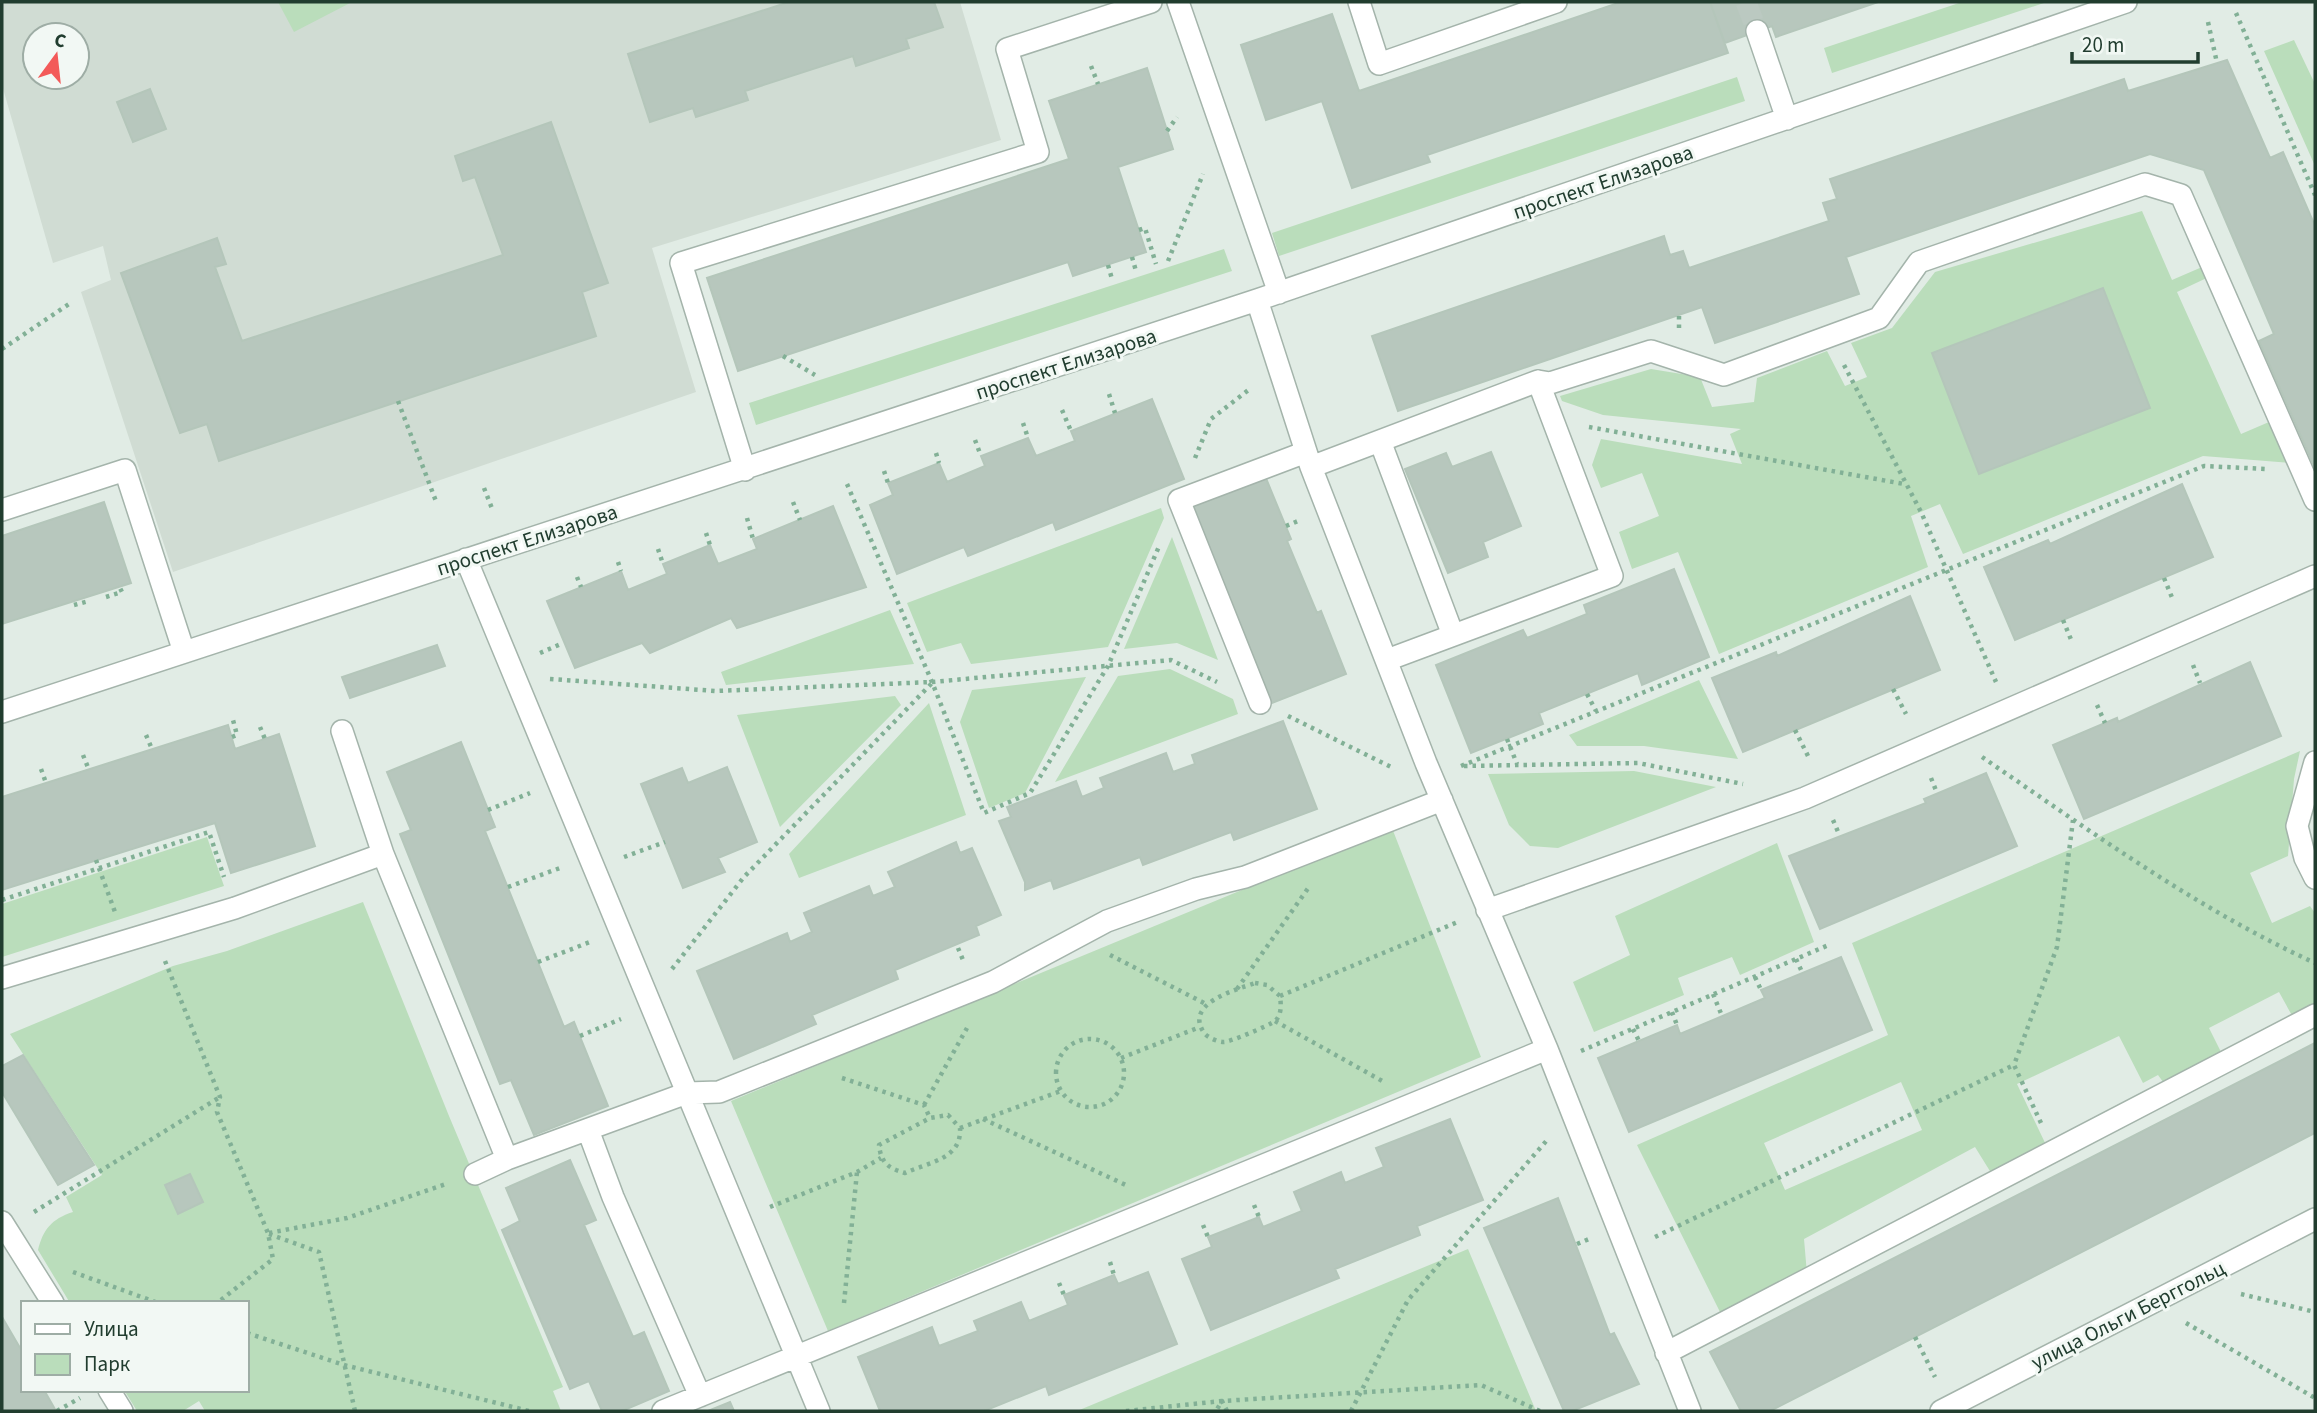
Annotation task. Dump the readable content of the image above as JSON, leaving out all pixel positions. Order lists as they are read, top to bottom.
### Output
{
  "streets": {
    "street": ["проспект Елизарова", "улица Ольги Берггольц"]
  },
  "legend": ["Улица", "Парк"],
  "scale_bar": "20 m",
  "north": "top"
}
